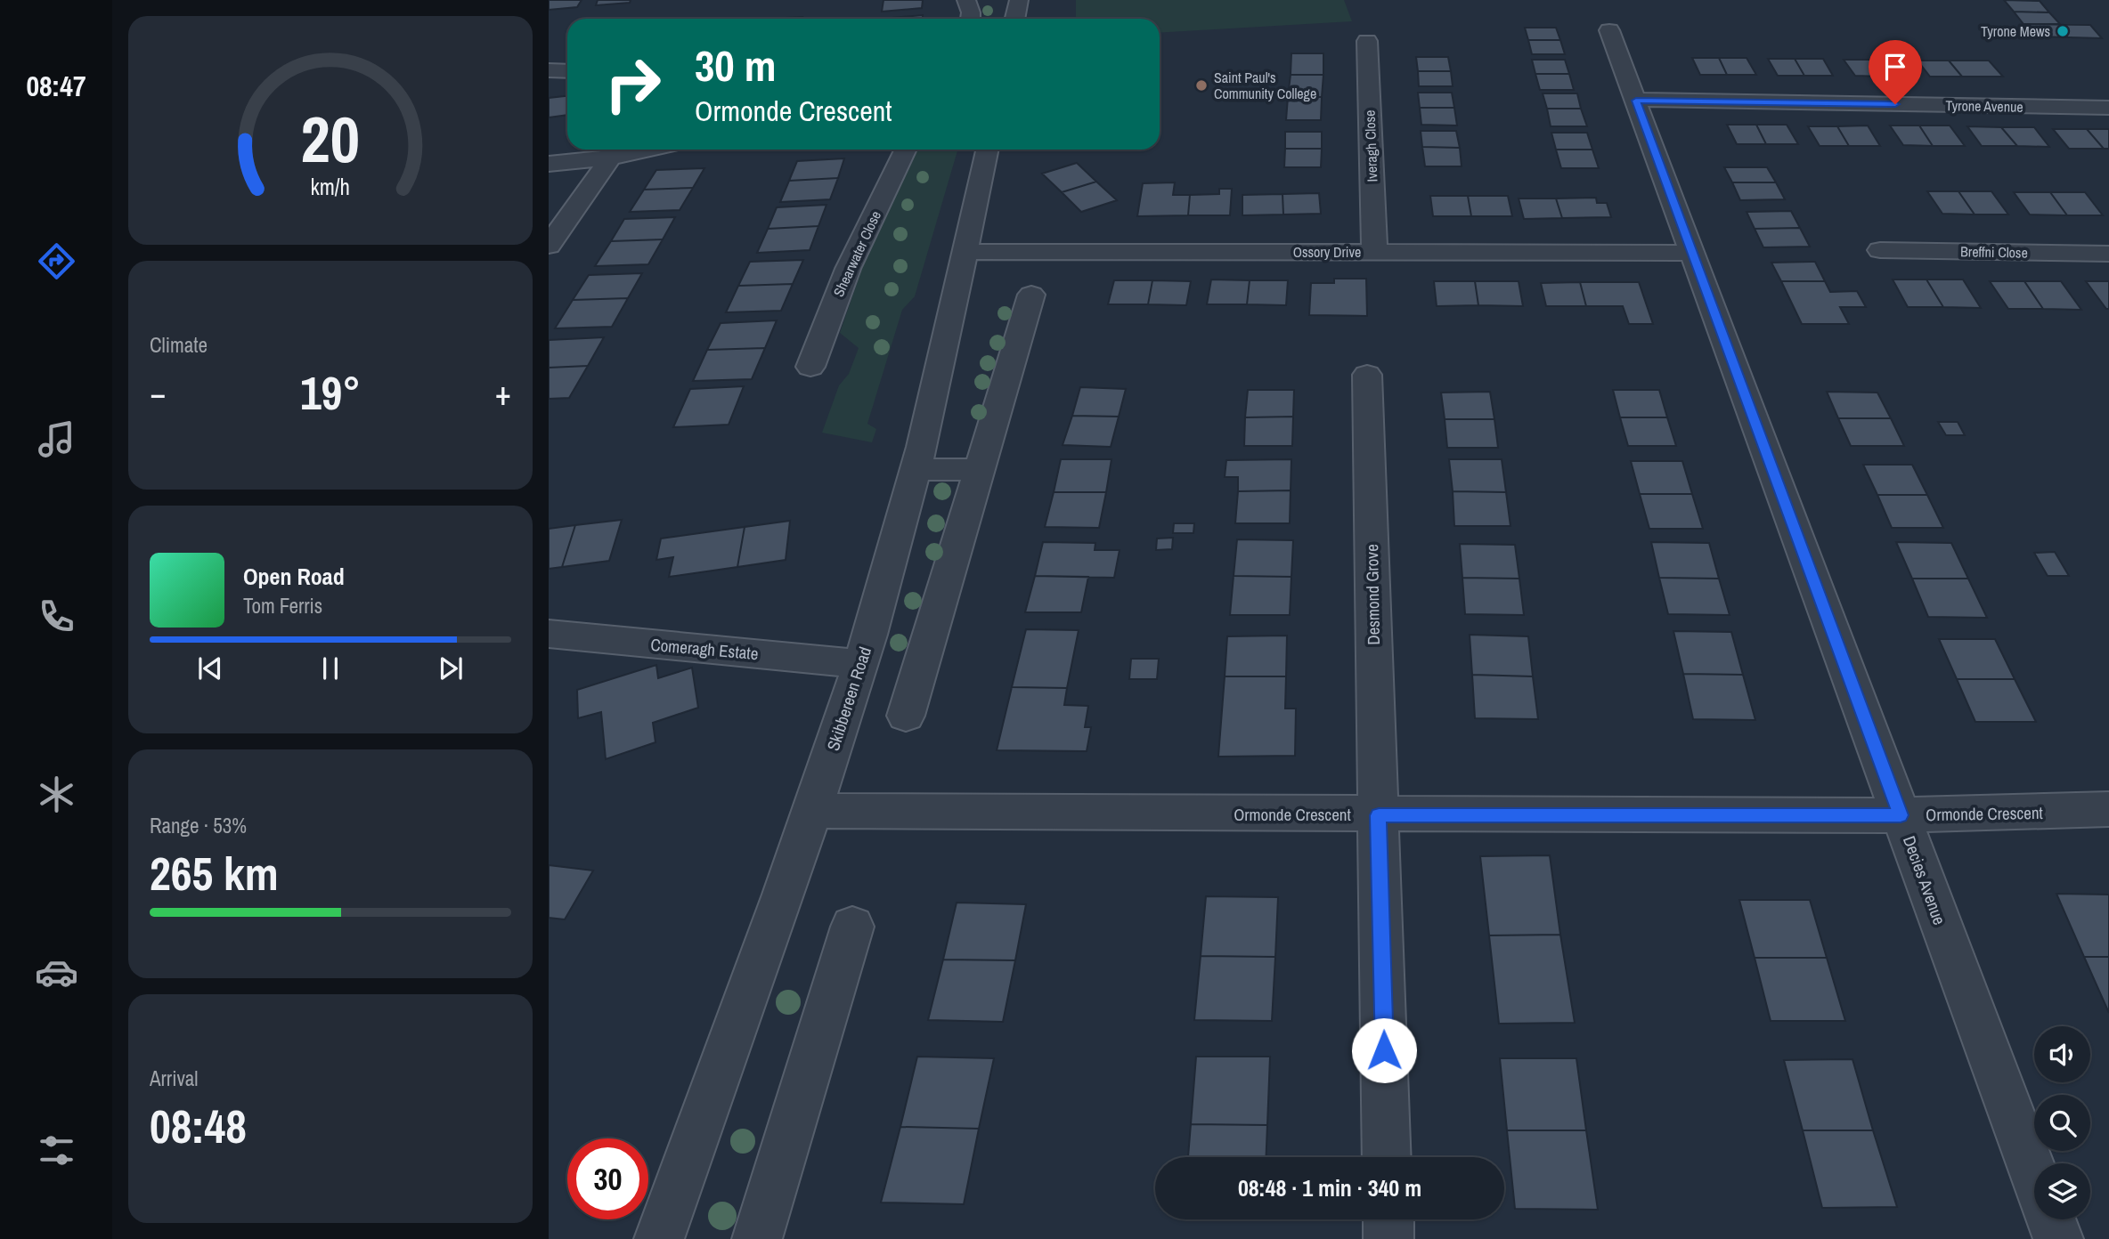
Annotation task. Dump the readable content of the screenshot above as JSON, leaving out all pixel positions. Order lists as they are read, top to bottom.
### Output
{
  "streets": {
    "street": [
      "Tyrone Avenue",
      "Iveragh Close",
      "Ossory Drive",
      "Breffni Close",
      "Shearwater Close",
      "Desmond Grove",
      "Comeragh Estate",
      "Skibbereen Road",
      "Ormonde Crescent",
      "Decies Avenue"
    ]
  },
  "crossings": [
    ["Tyrone Avenue", "Decies Avenue"],
    ["Iveragh Close", "Ossory Drive"],
    ["Ossory Drive", "Skibbereen Road"],
    ["Ossory Drive", "Decies Avenue"],
    ["Desmond Grove", "Ormonde Crescent"],
    ["Comeragh Estate", "Skibbereen Road"],
    ["Skibbereen Road", "Ormonde Crescent"],
    ["Ormonde Crescent", "Decies Avenue"]
  ],
  "places": ["Tyrone Mews", "Saint Paul's Community College"],
  "page": {
    "tabs": "08:47",
    "turn": ["30 m", "Ormonde Crescent"],
    "tile": [
      "Climate",
      ["Range · 53%", "265 km"],
      ["Arrival", "08:48"]
    ],
    "heat": ["−", "19°", "+"],
    "song": ["Open Road", "Tom Ferris"],
    "limit": "30",
    "trip": "08:48 · 1 min · 340 m",
    "gauge": ["20", "km/h"]
  }
}
